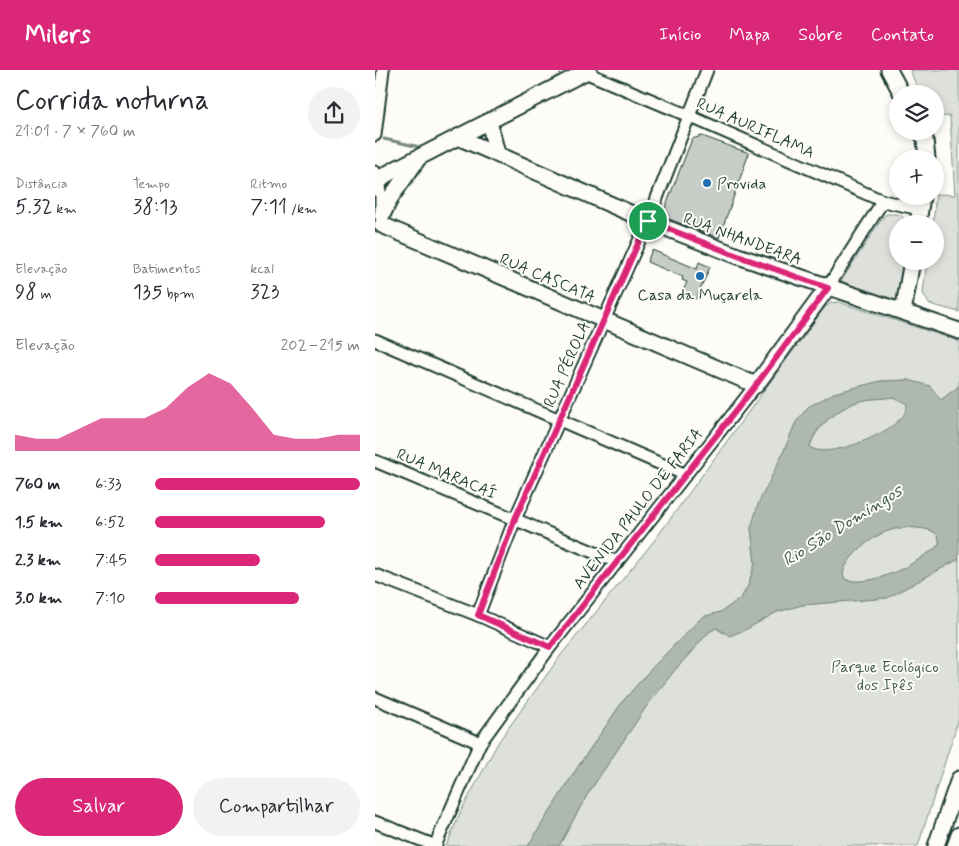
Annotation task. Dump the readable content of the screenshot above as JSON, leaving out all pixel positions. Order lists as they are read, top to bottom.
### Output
{
  "streets": {
    "street": [
      "RUA AURIFLAMA",
      "RUA NHANDEARA",
      "RUA CASCATA",
      "RUA PÉROLA",
      "RUA MARACAÍ",
      "AVENIDA PAULO DE FARIA"
    ]
  },
  "crossings": [
    ["RUA AURIFLAMA", "RUA PÉROLA"],
    ["RUA AURIFLAMA", "AVENIDA PAULO DE FARIA"],
    ["RUA NHANDEARA", "RUA PÉROLA"],
    ["RUA NHANDEARA", "AVENIDA PAULO DE FARIA"],
    ["RUA CASCATA", "RUA PÉROLA"],
    ["RUA CASCATA", "AVENIDA PAULO DE FARIA"],
    ["RUA PÉROLA", "RUA MARACAÍ"],
    ["RUA MARACAÍ", "AVENIDA PAULO DE FARIA"]
  ],
  "water": ["Rio São Domingos"],
  "parks": ["Parque Ecológico dos Ipês"],
  "places": ["Provida", "Casa da Muçarela"],
  "page": {
    "header": "Milers",
    "nav": [
      "Início",
      "Mapa",
      "Sobre",
      "Contato"
    ],
    "heading": ["Corrida noturna", "21:01 · 7 × 760 m"],
    "map_buttons": ["+", "−"],
    "stats": [
      ["Distância", "5.32 km"],
      ["Tempo", "38:13"],
      ["Ritmo", "7:11 /km"],
      ["Elevação", "98 m"],
      ["Batimentos", "135 bpm"],
      ["kcal", "323"]
    ],
    "chart": ["Elevação", "202–215 m"],
    "list": [
      {
        "name": "760 m",
        "note": "6:33"
      },
      {
        "name": "1.5 km",
        "note": "6:52"
      },
      {
        "name": "2.3 km",
        "note": "7:45"
      },
      {
        "name": "3.0 km",
        "note": "7:10"
      }
    ],
    "buttons": ["Salvar", "Compartilhar"]
  }
}
